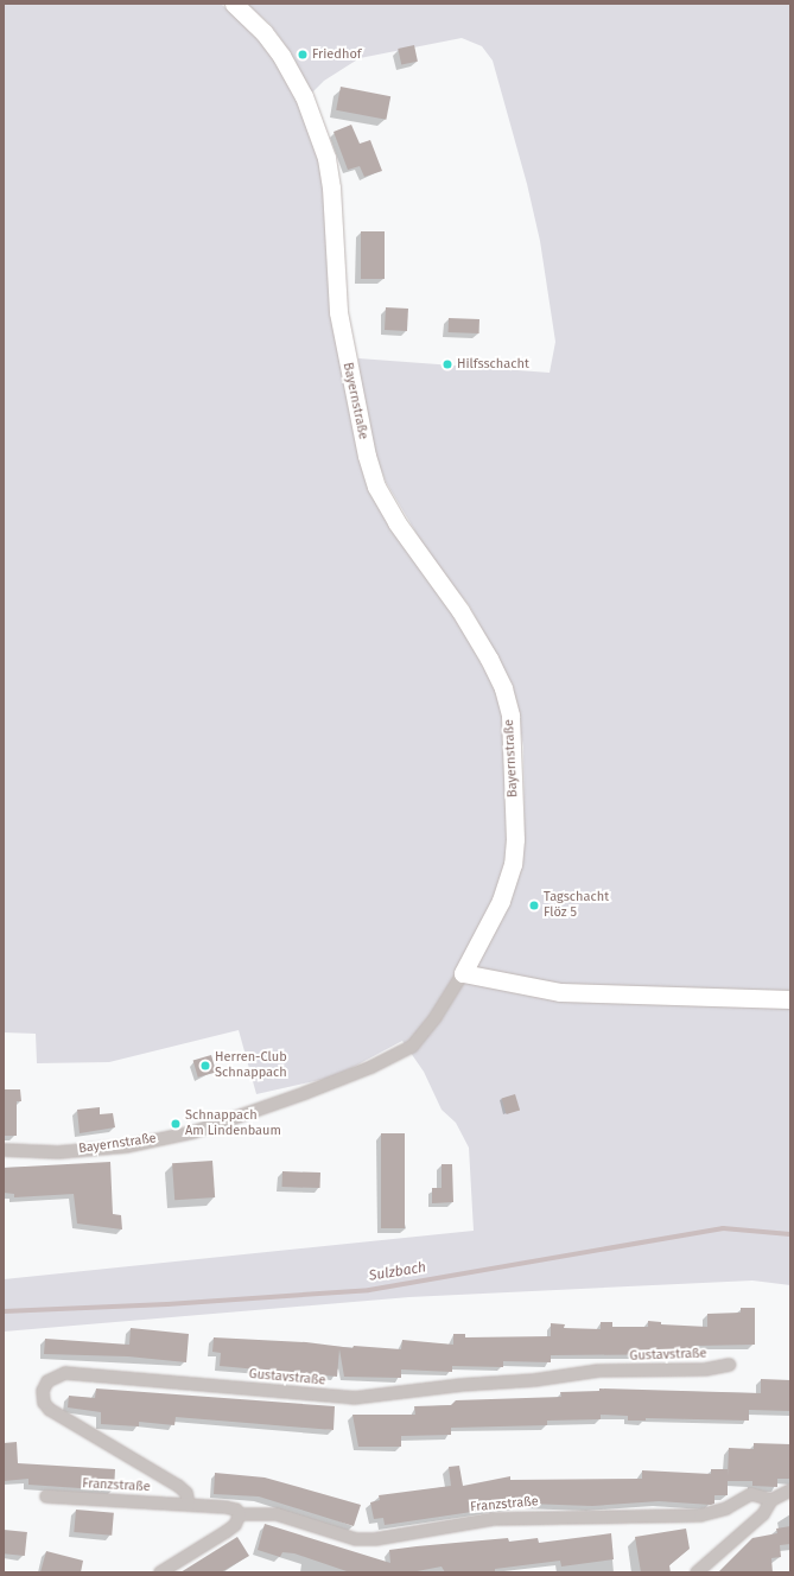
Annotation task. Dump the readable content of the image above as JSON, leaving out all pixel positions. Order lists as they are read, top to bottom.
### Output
{
  "streets": {
    "street": ["Bayernstraße", "Gustavstraße", "Franzstraße"]
  },
  "crossings": [
    ["Gustavstraße", "Franzstraße"]
  ],
  "water": ["Sulzbach"],
  "places": [
    "Friedhof",
    "Hilfsschacht",
    "Tagschacht Flöz 5",
    "Herren-Club Schnappach",
    "Schnappach Am Lindenbaum"
  ]
}
